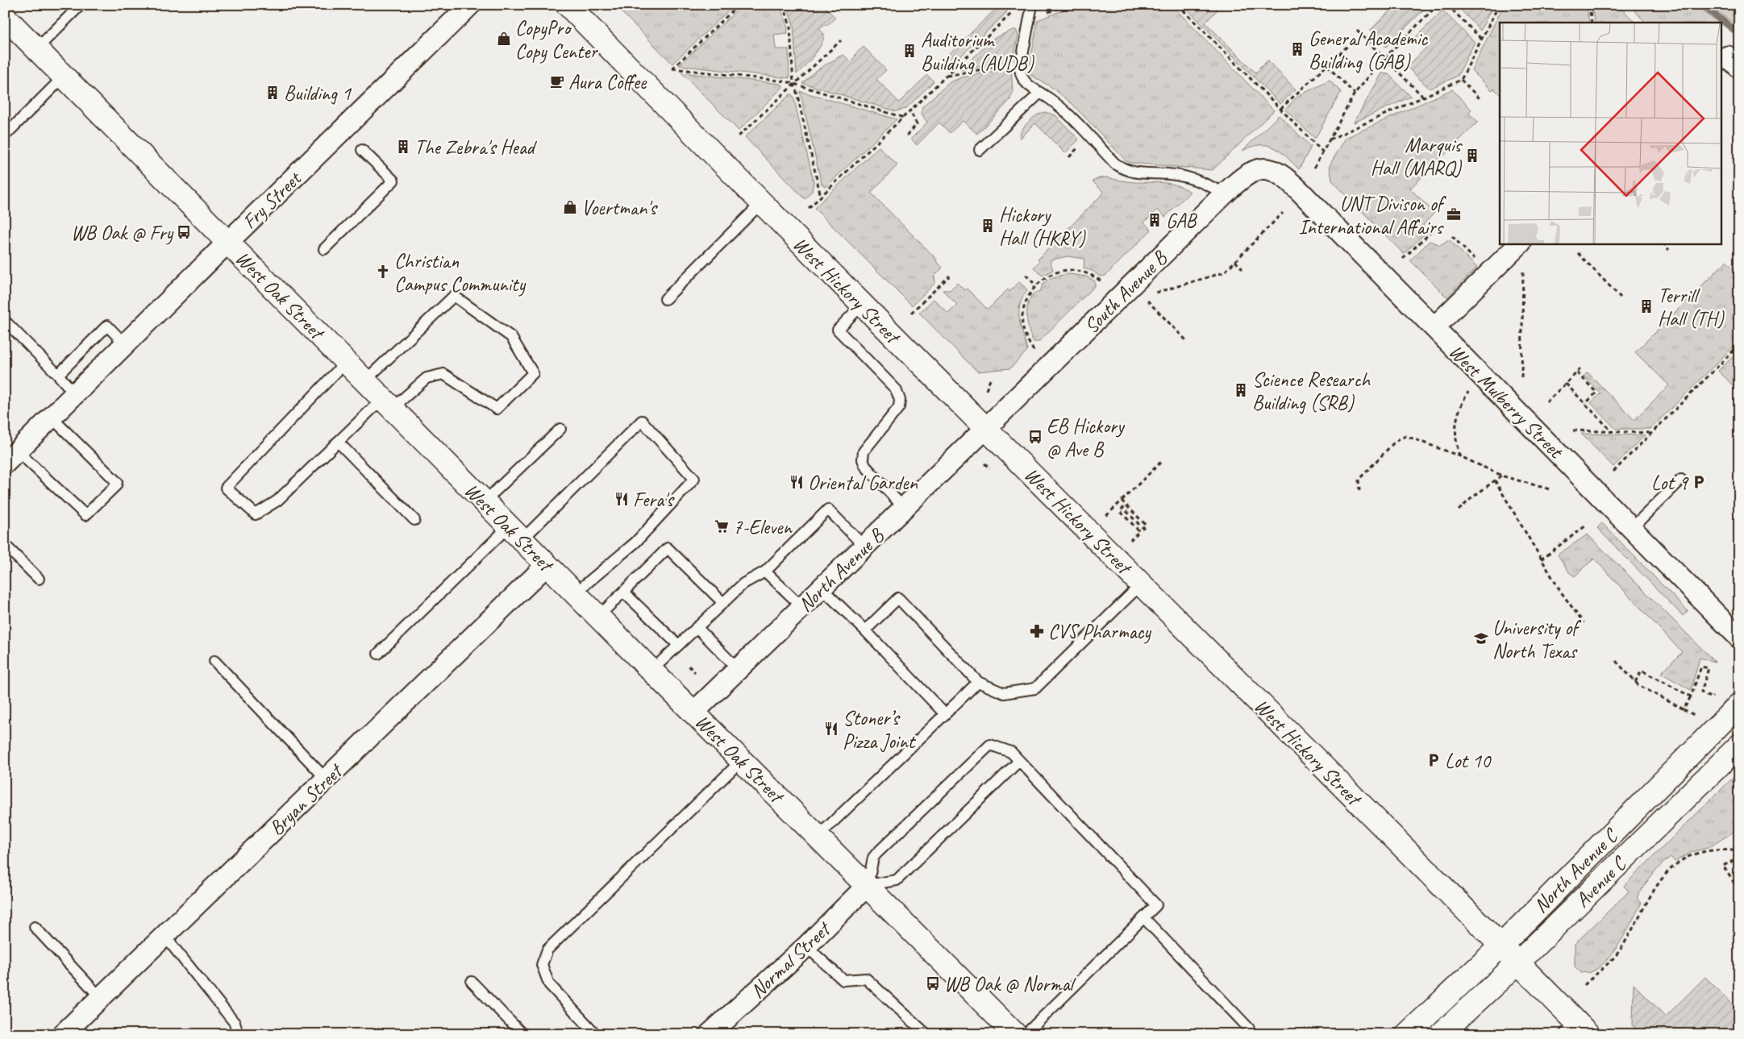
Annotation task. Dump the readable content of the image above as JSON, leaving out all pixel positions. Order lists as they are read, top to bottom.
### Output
{
  "streets": {
    "main road": [
      "West Hickory Street",
      "West Oak Street",
      "North Avenue C",
      "Avenue C"
    ],
    "street": [
      "Fry Street",
      "South Avenue B",
      "West Mulberry Street",
      "North Avenue B",
      "Bryan Street",
      "Normal Street"
    ]
  },
  "crossings": [
    ["Fry Street", "West Oak Street"],
    ["West Hickory Street", "South Avenue B"],
    ["West Hickory Street", "North Avenue B"],
    ["West Hickory Street", "North Avenue C"],
    ["West Hickory Street", "Avenue C"],
    ["South Avenue B", "West Mulberry Street"],
    ["South Avenue B", "North Avenue B"],
    ["West Oak Street", "North Avenue B"],
    ["West Oak Street", "Bryan Street"],
    ["West Oak Street", "Normal Street"]
  ],
  "places": {
    "shop": ["CopyPro Copy Center", "Voertman's"],
    "building": [
      "General Academic Building (GAB)",
      "Auditorium Building (AUDB)",
      "Building 1",
      "The Zebra's Head",
      "Marquis Hall (MARQ)",
      "GAB",
      "Hickory Hall (HKRY)",
      "Terrill Hall (TH)",
      "Science Research Building (SRB)"
    ],
    "cafe": ["Aura Coffee"],
    "office": ["UNT Divison of International Affairs"],
    "bus stop": ["WB Oak @ Fry", "EB Hickory @ Ave B", "WB Oak @ Normal"],
    "church": ["Christian Campus Community"],
    "restaurant": ["Oriental Garden", "Fera's", "Stoner’s Pizza Joint"],
    "parking": ["Lot 9", "Lot 10"],
    "supermarket": ["7-Eleven"],
    "pharmacy": ["CVS Pharmacy"],
    "school or university": ["University of North Texas"]
  }
}
